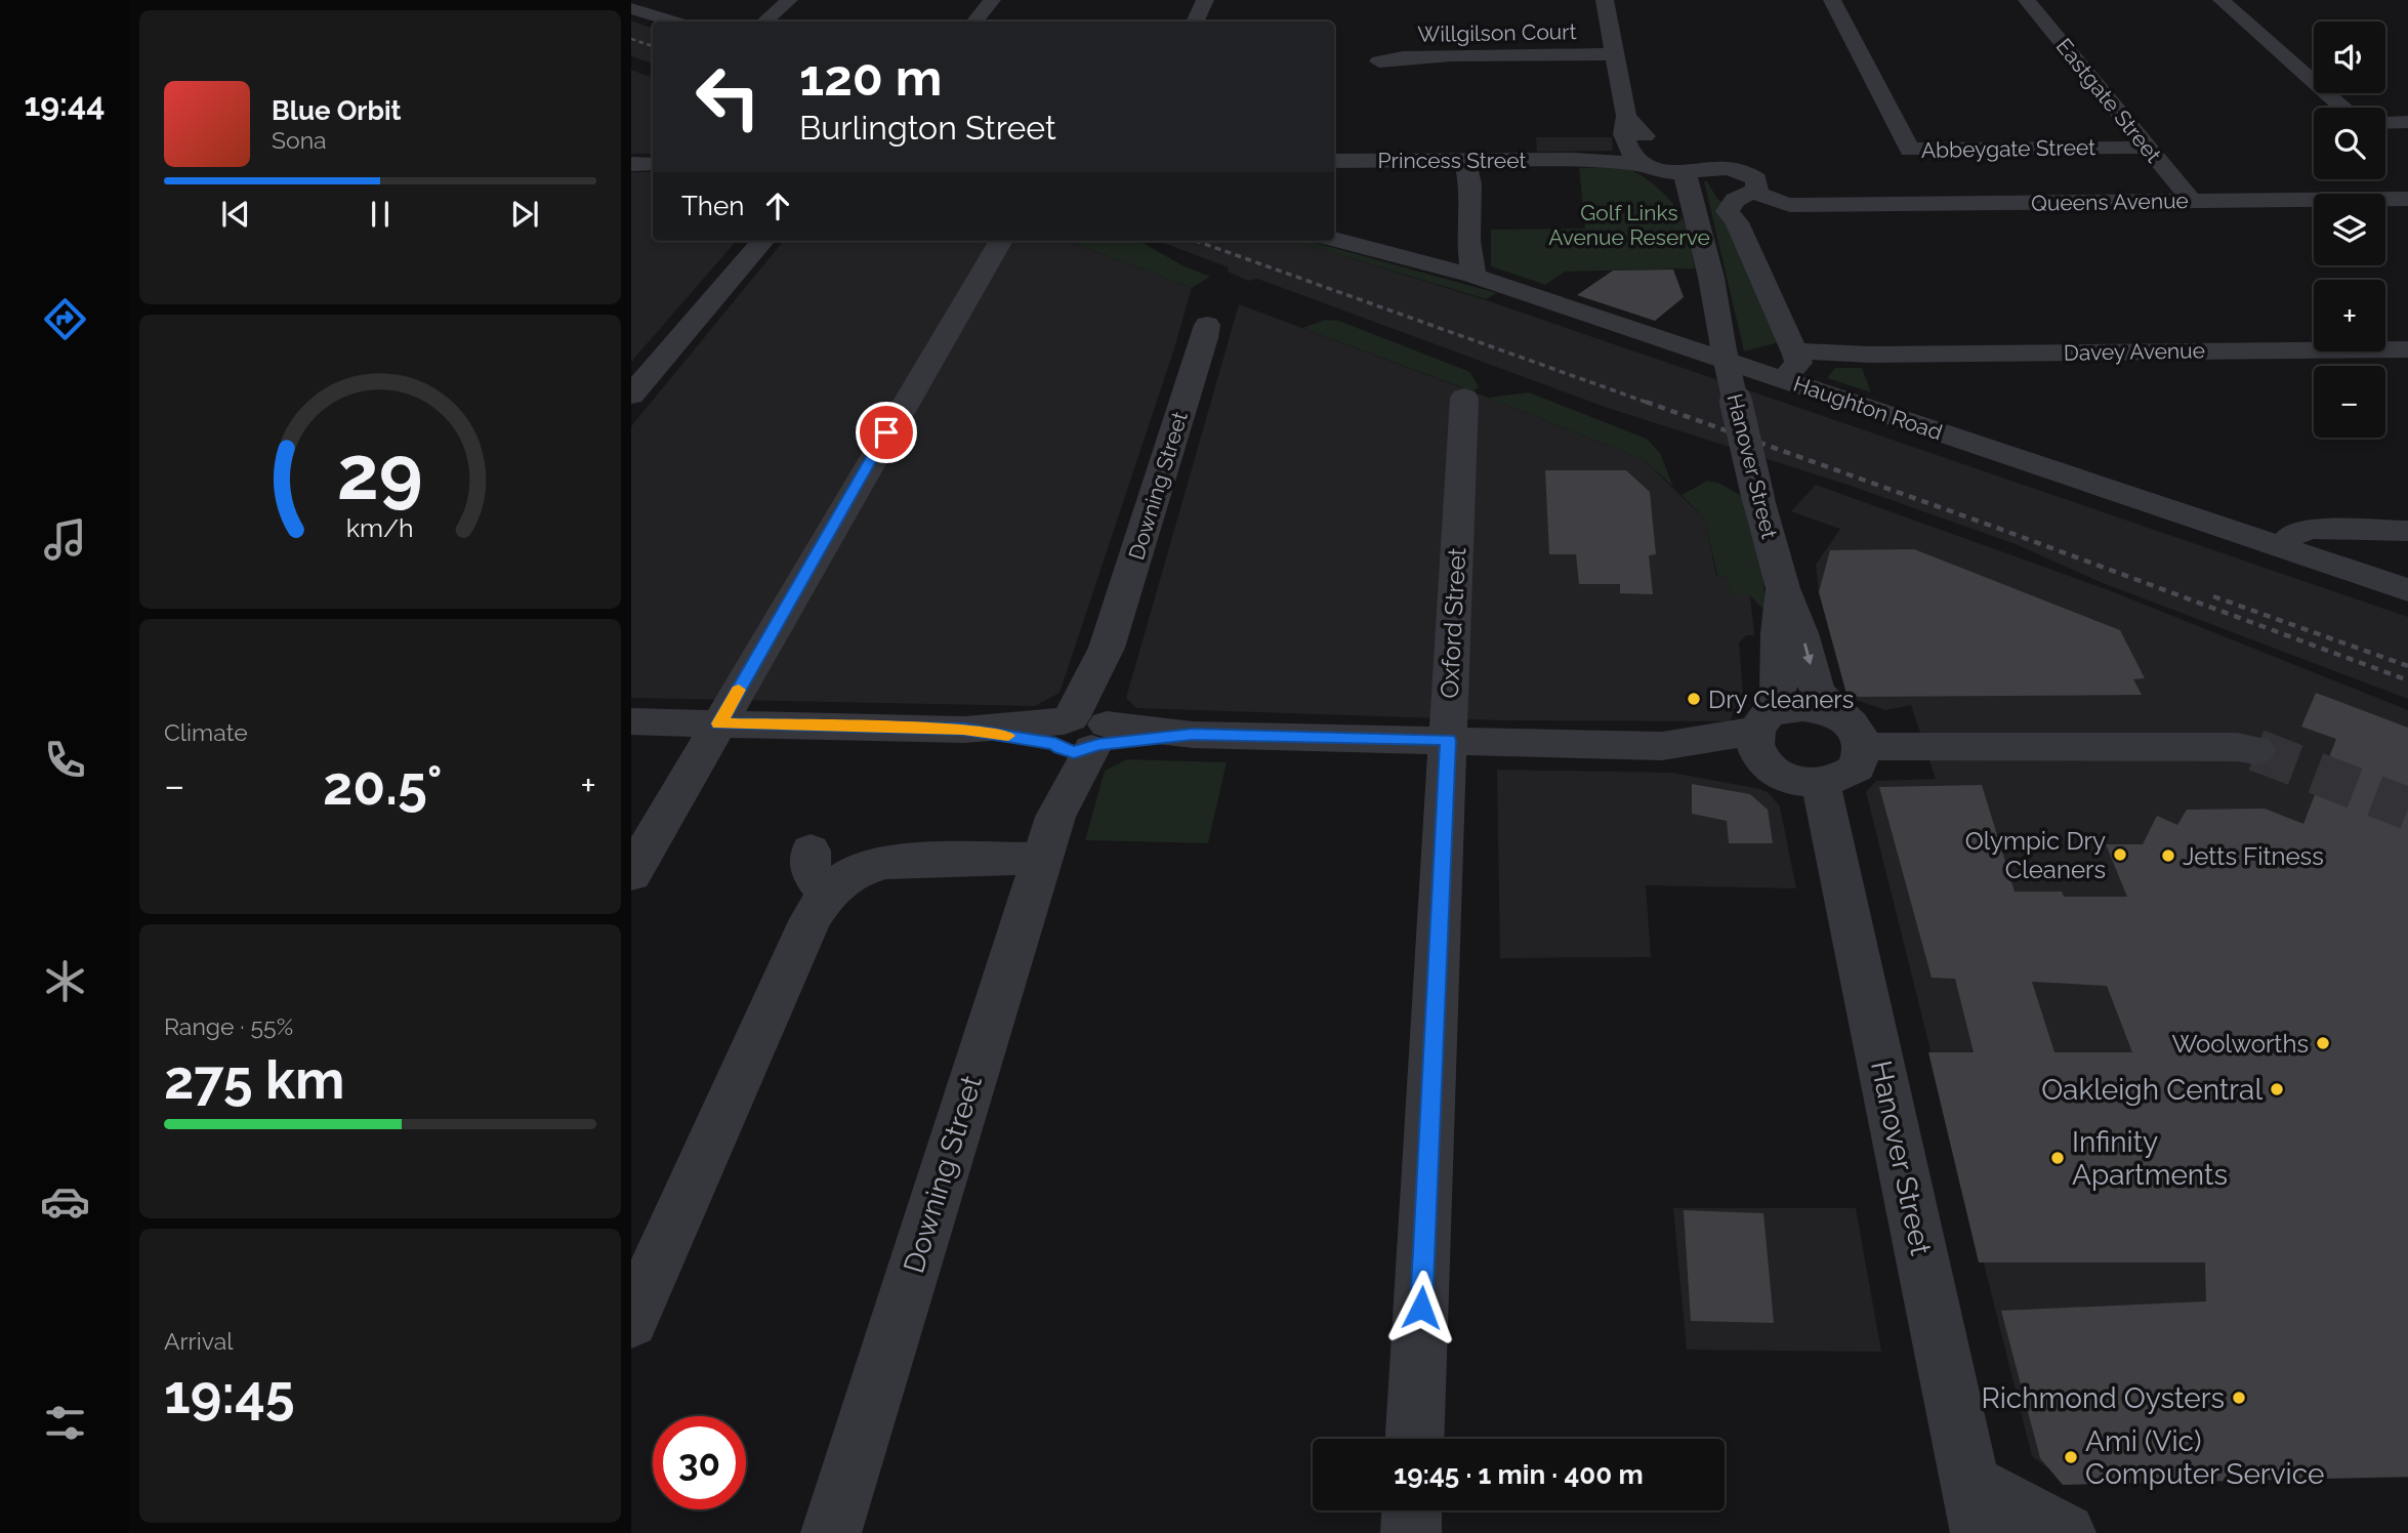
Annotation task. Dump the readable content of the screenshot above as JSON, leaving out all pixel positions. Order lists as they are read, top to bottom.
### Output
{
  "streets": {
    "street": [
      "Willgilson Court",
      "Eastgate Street",
      "Abbeygate Street",
      "Princess Street",
      "Queens Avenue",
      "Davey Avenue",
      "Haughton Road",
      "Hanover Street",
      "Downing Street",
      "Oxford Street"
    ]
  },
  "crossings": [
    ["Willgilson Court", "Hanover Street"],
    ["Eastgate Street", "Abbeygate Street"],
    ["Eastgate Street", "Queens Avenue"],
    ["Princess Street", "Queens Avenue"],
    ["Princess Street", "Hanover Street"],
    ["Davey Avenue", "Haughton Road"]
  ],
  "parks": ["Golf Links Avenue Reserve"],
  "places": [
    "Dry Cleaners",
    "Olympic Dry Cleaners",
    "Jetts Fitness",
    "Woolworths",
    "Oakleigh Central",
    "Infinity Apartments",
    "Richmond Oysters",
    "Ami (Vic) Computer Service"
  ],
  "page": {
    "tabs": "19:44",
    "map_buttons": ["+", "−"],
    "turn": ["120 m", "Burlington Street"],
    "song": ["Blue Orbit", "Sona"],
    "then": "Then",
    "tile": [
      "Climate",
      ["Range · 55%", "275 km"],
      ["Arrival", "19:45"]
    ],
    "heat": ["−", "20.5°", "+"],
    "limit": "30",
    "trip": "19:45 · 1 min · 400 m",
    "gauge": ["29", "km/h"]
  }
}
